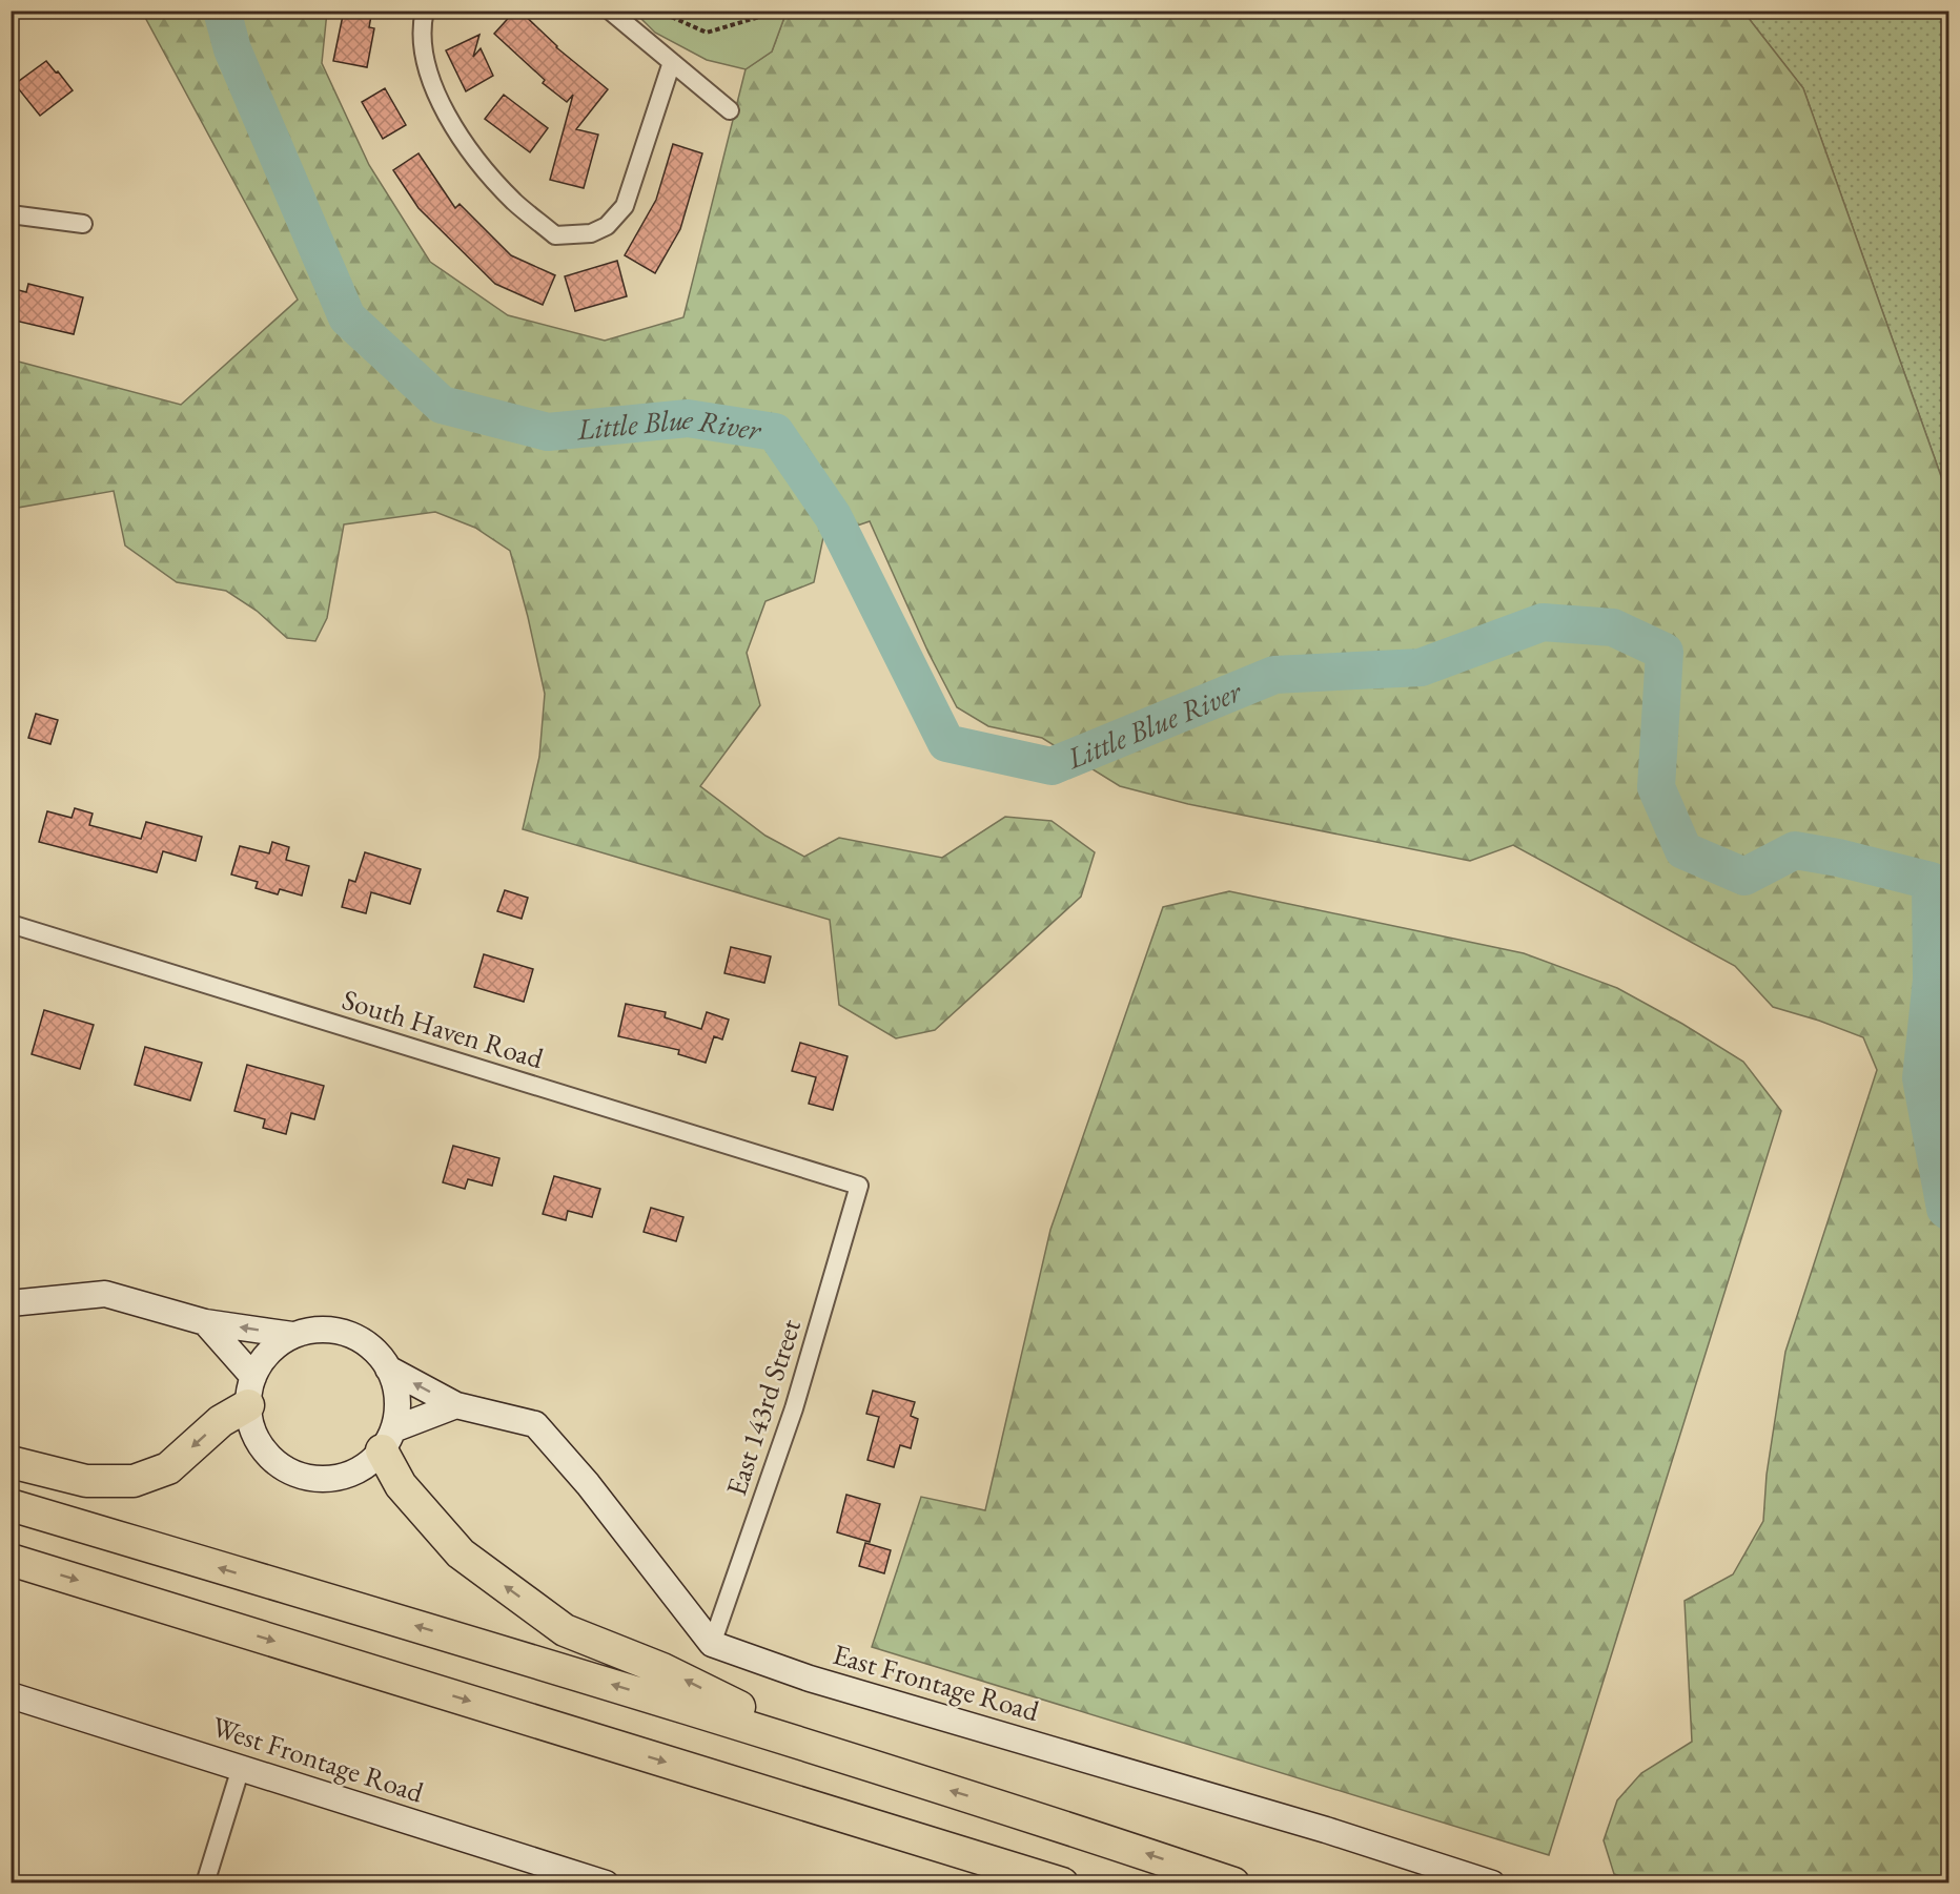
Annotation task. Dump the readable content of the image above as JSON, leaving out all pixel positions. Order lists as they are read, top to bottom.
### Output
{
  "streets": {
    "street": [
      "South Haven Road",
      "East 143rd Street",
      "East Frontage Road",
      "West Frontage Road"
    ]
  },
  "crossings": [
    ["South Haven Road", "East 143rd Street"],
    ["East 143rd Street", "East Frontage Road"]
  ],
  "water": ["Little Blue River"]
}
